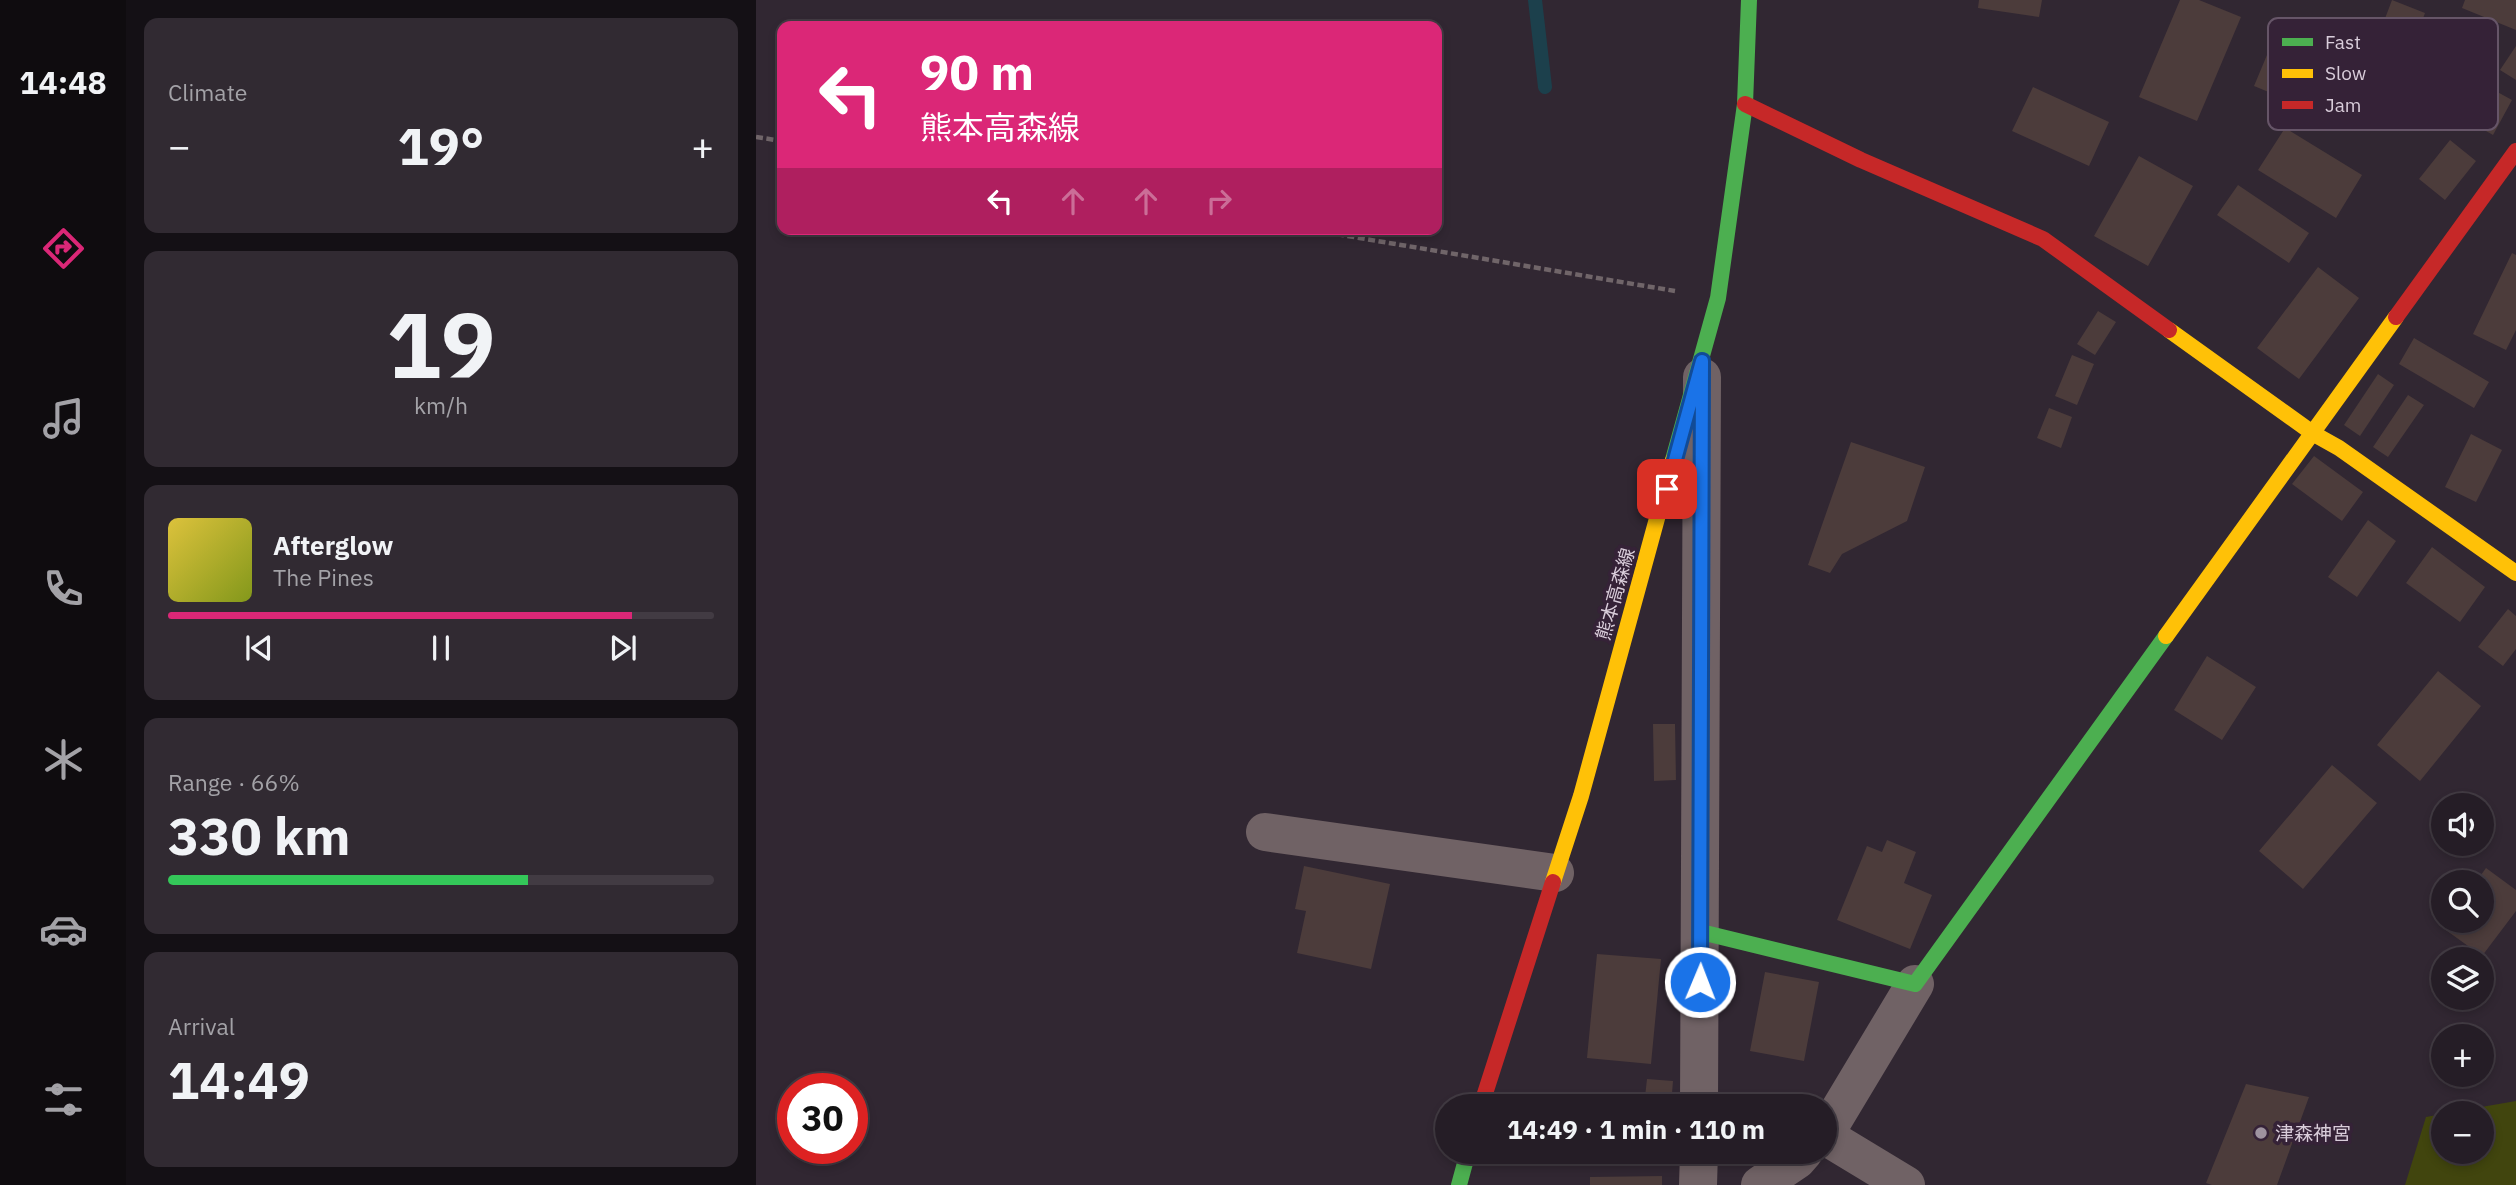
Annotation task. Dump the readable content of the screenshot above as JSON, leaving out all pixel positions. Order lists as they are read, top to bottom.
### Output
{
  "streets": {
    "street": ["熊本高森線"]
  },
  "places": ["津森神宮"],
  "legend": ["Fast", "Slow", "Jam"],
  "page": {
    "tabs": "14:48",
    "tile": [
      "Climate",
      ["19", "km/h"],
      ["Range · 66%", "330 km"],
      ["Arrival", "14:49"]
    ],
    "turn": ["90 m", "熊本高森線"],
    "heat": ["−", "19°", "+"],
    "song": ["Afterglow", "The Pines"],
    "map_buttons": ["+", "−"],
    "limit": "30",
    "trip": "14:49 · 1 min · 110 m"
  }
}
